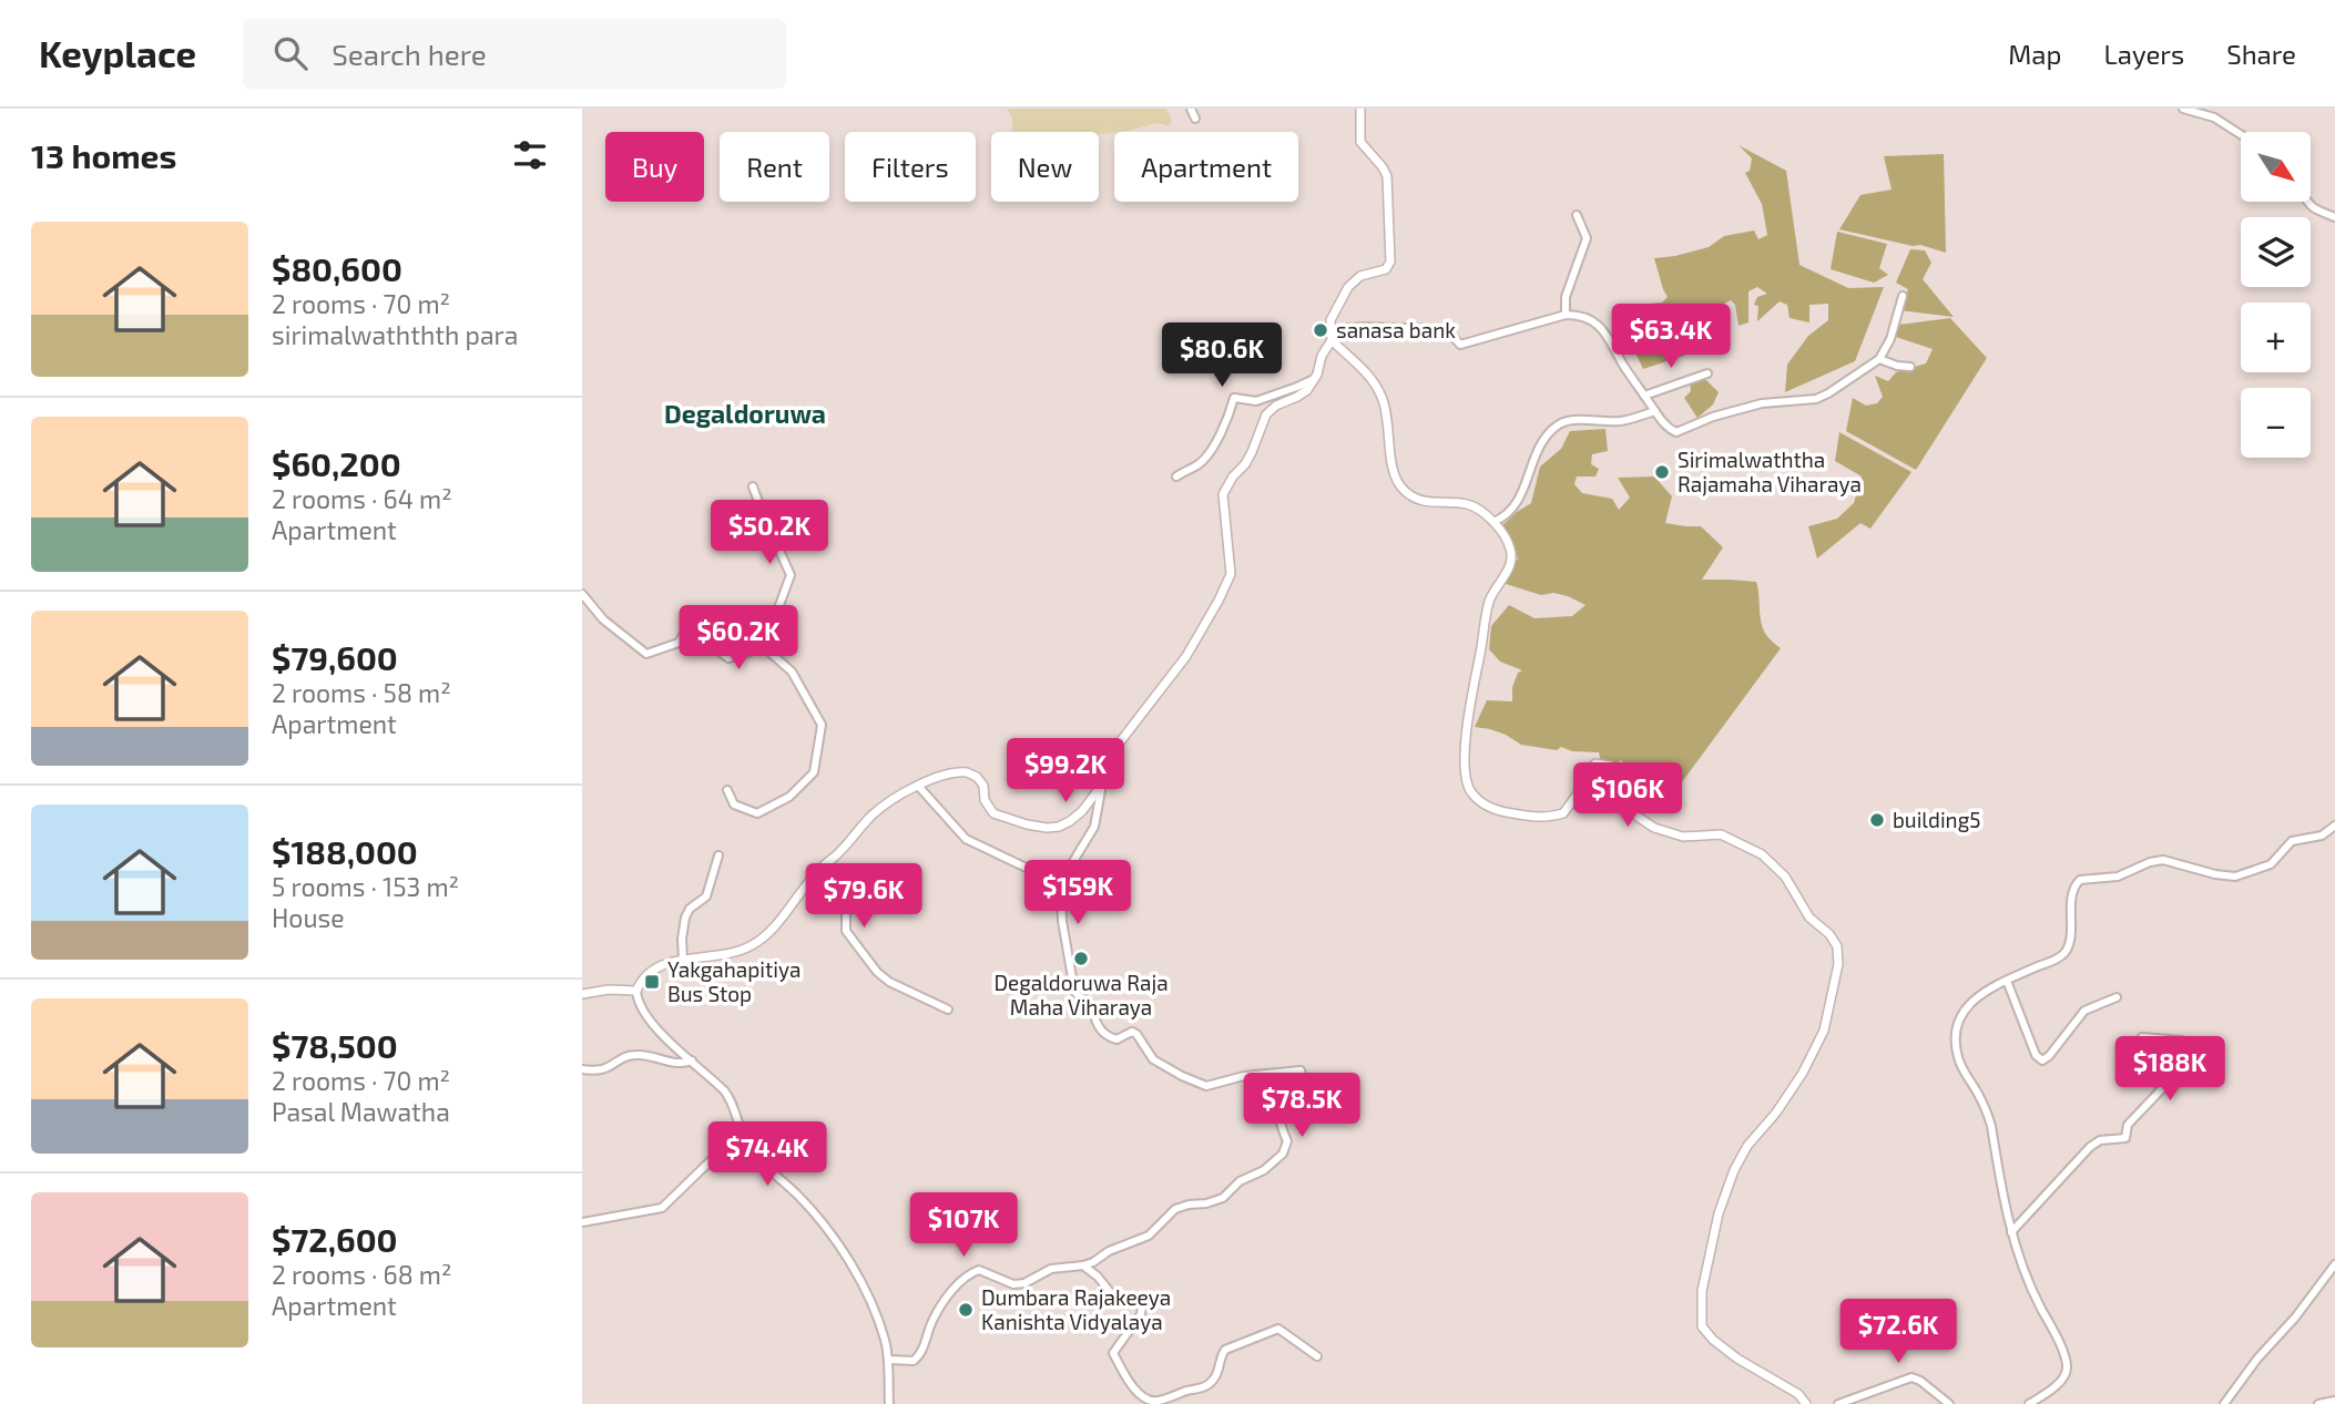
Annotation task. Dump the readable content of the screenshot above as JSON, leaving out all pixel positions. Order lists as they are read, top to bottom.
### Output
{
  "districts": ["Degaldoruwa"],
  "places": {
    "other": [
      "sanasa bank",
      "Sirimalwaththa Rajamaha Viharaya",
      "building5",
      "Degaldoruwa Raja Maha Viharaya",
      "Dumbara Rajakeeya Kanishta Vidyalaya"
    ],
    "transit": ["Yakgahapitiya Bus Stop"]
  },
  "north": "bottom right",
  "page": {
    "header": "Keyplace",
    "search": "Search here",
    "nav": ["Map", "Layers", "Share"],
    "heading": "13 homes",
    "map_buttons": ["+", "−"],
    "chip": [
      "Buy",
      "Rent",
      "Filters",
      "New",
      "Apartment"
    ],
    "list": [
      {
        "name": "$80,600",
        "note": "2 rooms · 70 m² · sirimalwaththth para"
      },
      {
        "name": "$60,200",
        "note": "2 rooms · 64 m² · Apartment"
      },
      {
        "name": "$79,600",
        "note": "2 rooms · 58 m² · Apartment"
      },
      {
        "name": "$188,000",
        "note": "5 rooms · 153 m² · House"
      },
      {
        "name": "$78,500",
        "note": "2 rooms · 70 m² · Pasal Mawatha"
      },
      {
        "name": "$72,600",
        "note": "2 rooms · 68 m² · Apartment"
      }
    ],
    "price": [
      "$63.4K",
      "$80.6K",
      "$50.2K",
      "$60.2K",
      "$99.2K",
      "$106K",
      "$159K",
      "$79.6K",
      "$188K",
      "$78.5K",
      "$74.4K",
      "$107K",
      "$72.6K"
    ]
  }
}
